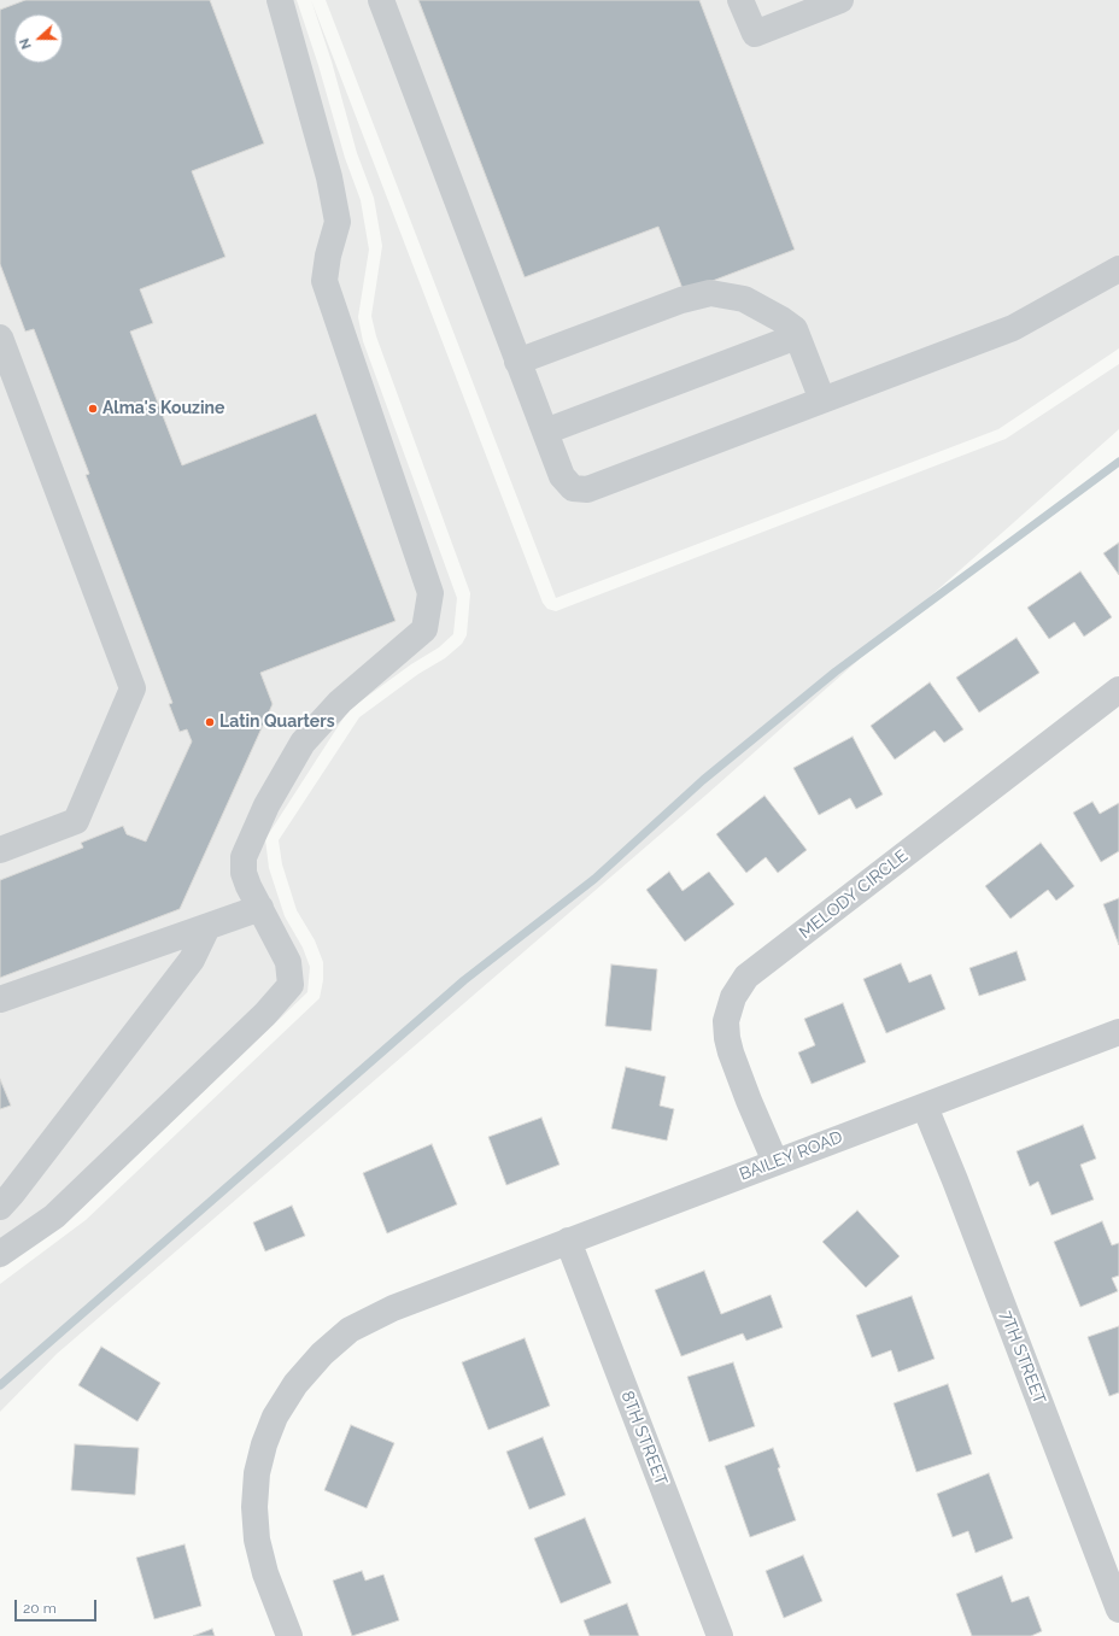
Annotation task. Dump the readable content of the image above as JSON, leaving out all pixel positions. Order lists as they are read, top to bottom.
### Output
{
  "streets": {
    "street": [
      "MELODY CIRCLE",
      "BAILEY ROAD",
      "7TH STREET",
      "8TH STREET"
    ]
  },
  "crossings": [
    ["MELODY CIRCLE", "BAILEY ROAD"],
    ["BAILEY ROAD", "7TH STREET"],
    ["BAILEY ROAD", "8TH STREET"]
  ],
  "places": ["Alma's Kouzine", "Latin Quarters"],
  "scale_bar": "20 m",
  "north": "left"
}
